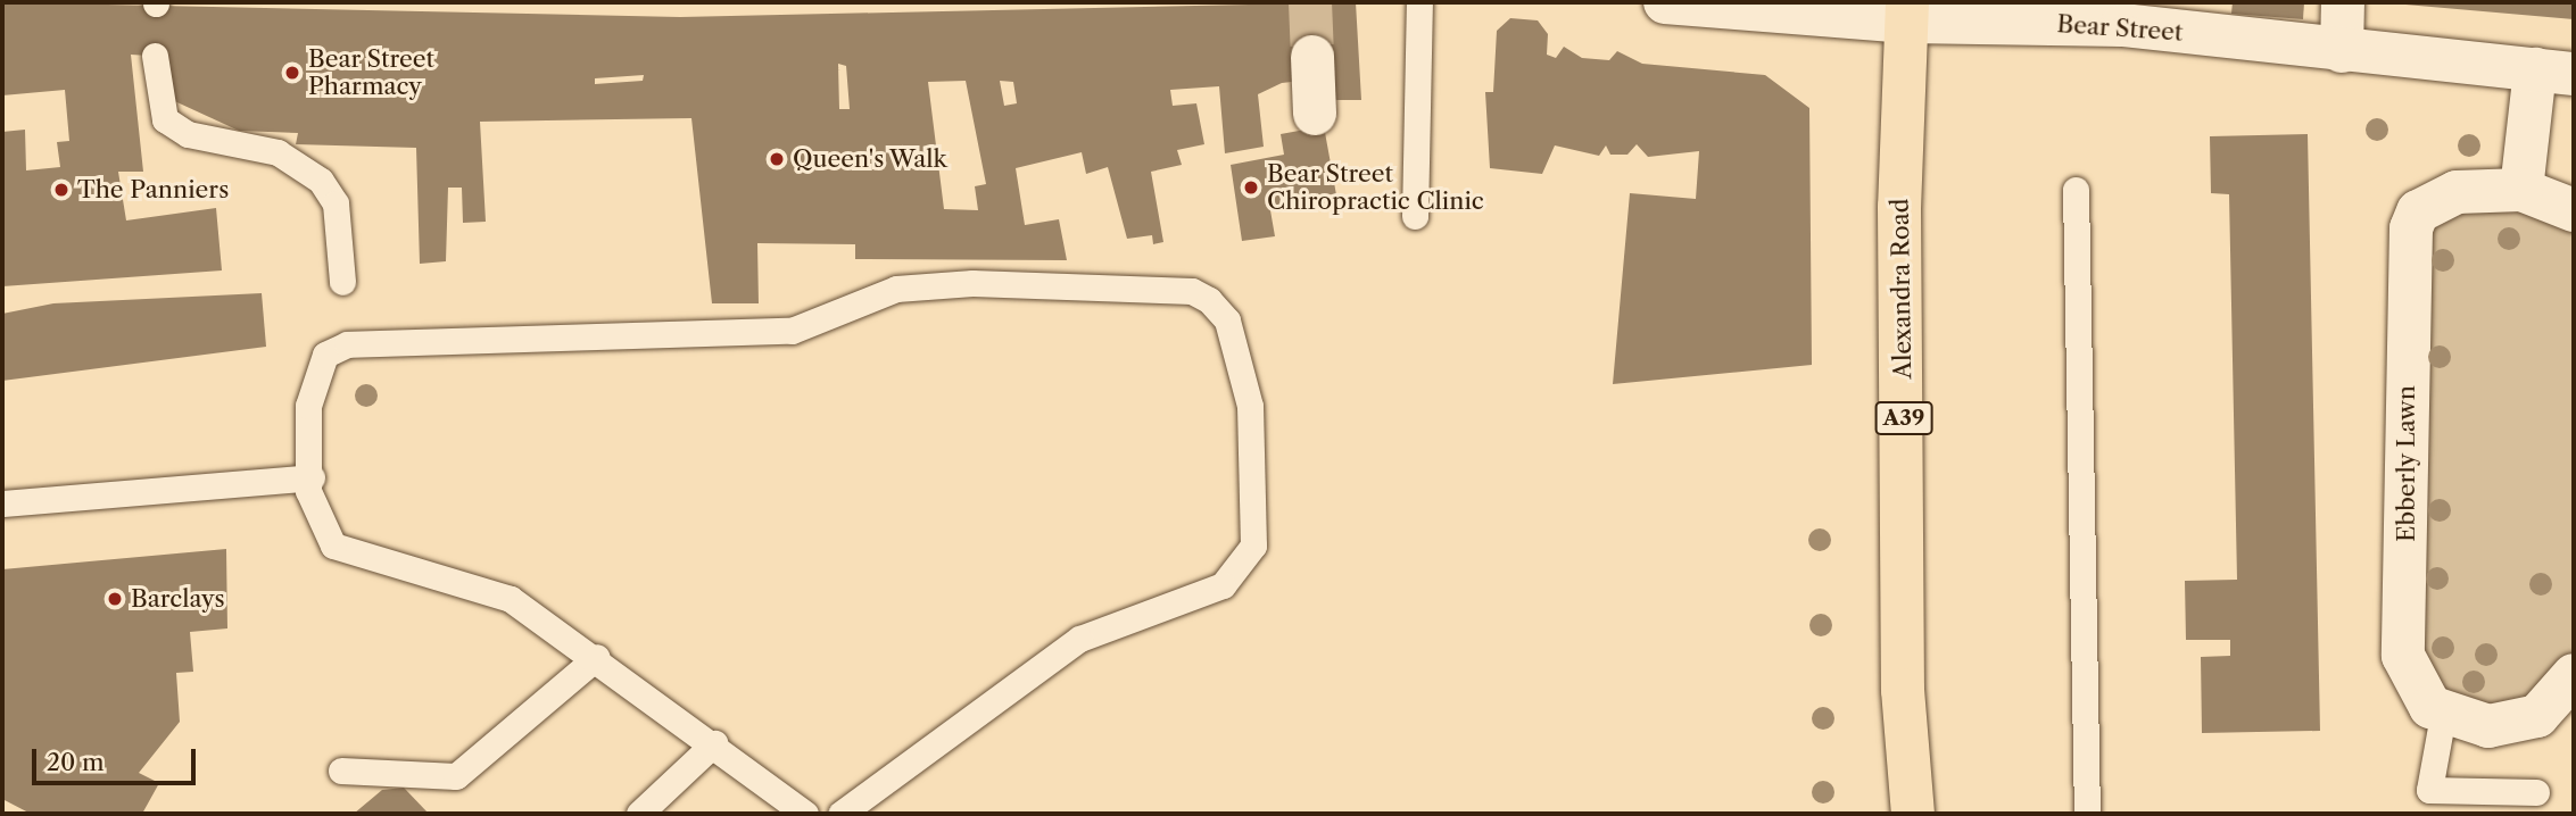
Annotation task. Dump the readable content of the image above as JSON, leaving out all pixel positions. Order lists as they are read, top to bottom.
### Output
{
  "streets": {
    "main road": ["Alexandra Road", "A39"],
    "street": ["Bear Street", "Ebberly Lawn"]
  },
  "crossings": [
    ["Bear Street", "Alexandra Road"]
  ],
  "places": [
    "Bear Street Pharmacy",
    "Queen's Walk",
    "Bear Street Chiropractic Clinic",
    "The Panniers",
    "Barclays"
  ],
  "scale_bar": "20 m"
}
